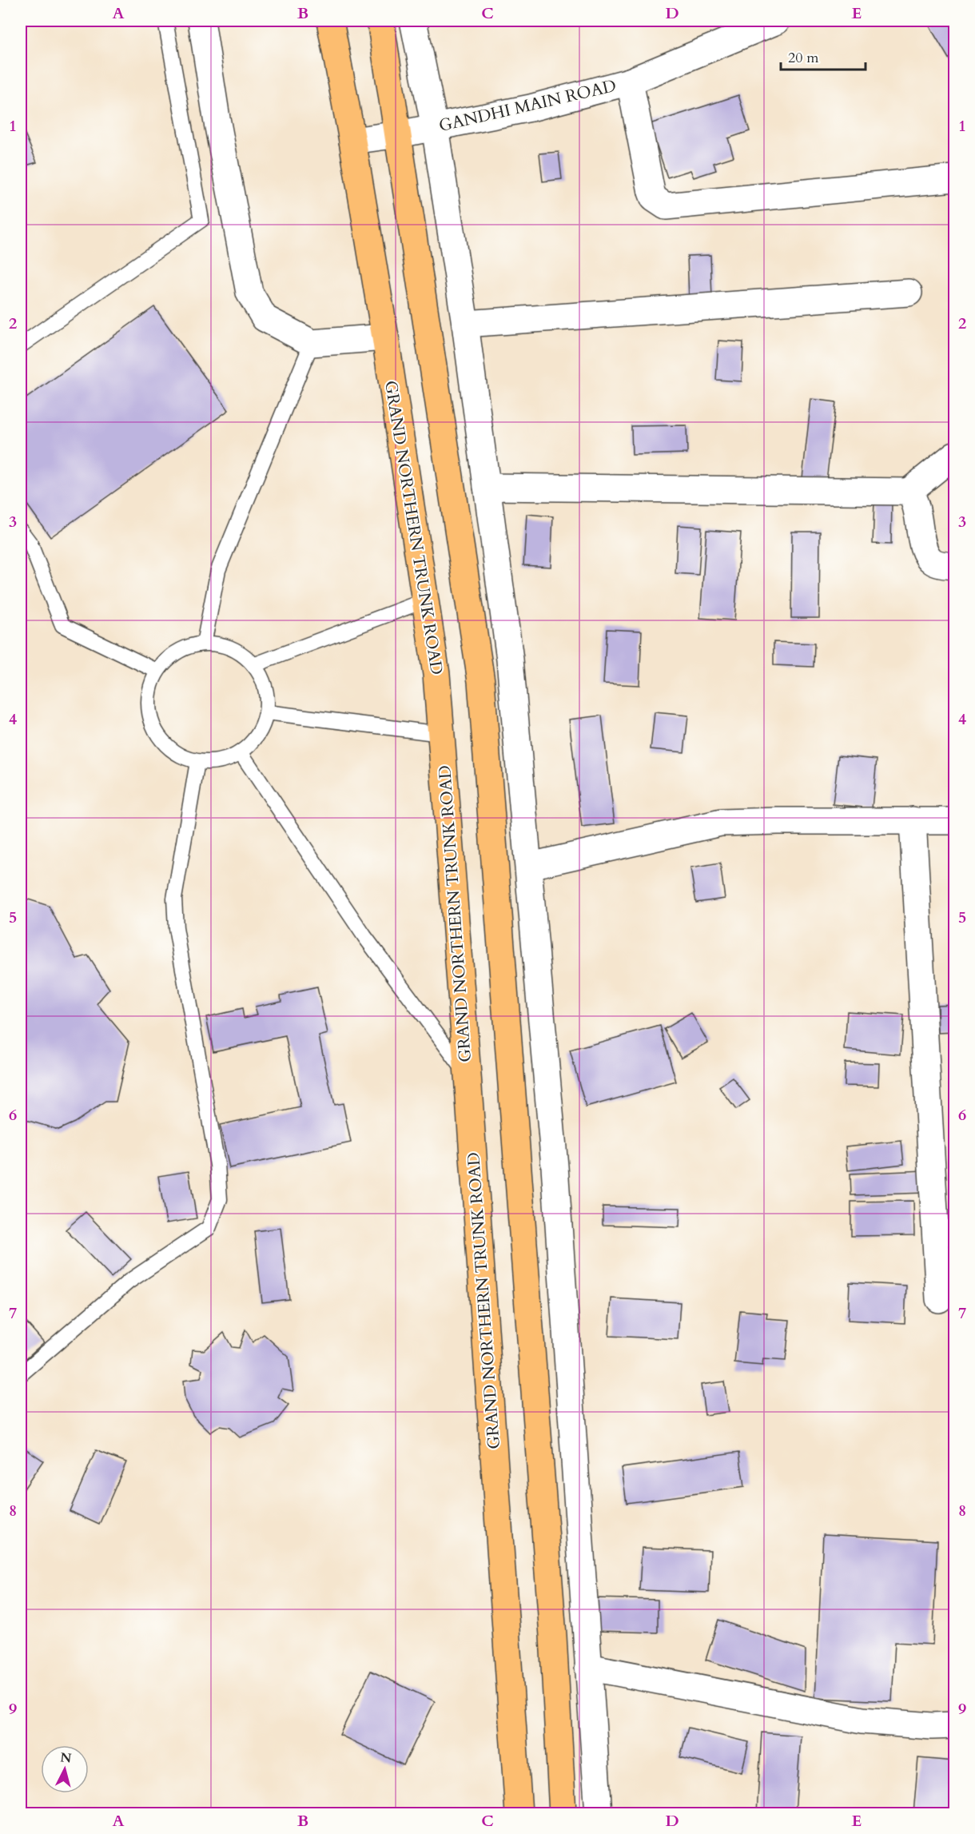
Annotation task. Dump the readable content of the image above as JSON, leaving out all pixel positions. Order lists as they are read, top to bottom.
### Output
{
  "streets": {
    "highway": ["GRAND NORTHERN TRUNK ROAD"],
    "street": ["GANDHI MAIN ROAD"]
  },
  "crossings": [
    ["GANDHI MAIN ROAD", "GRAND NORTHERN TRUNK ROAD"]
  ],
  "scale_bar": "20 m",
  "north": "top",
  "grid": {
    "columns": [
      "A",
      "B",
      "C",
      "D",
      "E"
    ],
    "rows": [
      "1",
      "2",
      "3",
      "4",
      "5",
      "6",
      "7",
      "8",
      "9"
    ]
  }
}
